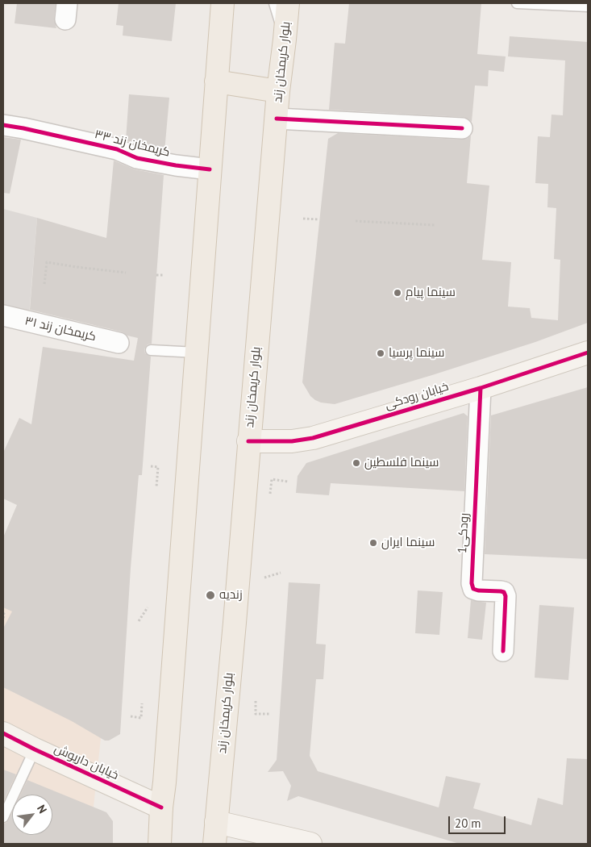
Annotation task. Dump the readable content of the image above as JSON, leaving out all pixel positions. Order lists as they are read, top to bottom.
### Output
{
  "streets": {
    "main road": ["بلوار کریمخان زند"],
    "street": [
      "کریمخان زند ۳۳",
      "کریمخان زند ۳۱",
      "خیابان رودکی",
      "1رودکی",
      "خیابان داریوش"
    ]
  },
  "crossings": [
    ["بلوار کریمخان زند", "خیابان رودکی"],
    ["خیابان رودکی", "1رودکی"]
  ],
  "places": [
    "سینما پیام",
    "سینما پرسیا",
    "سینما فلسطین",
    "سینما ایران",
    "زندیه"
  ],
  "scale_bar": "20 m",
  "north": "top right"
}
